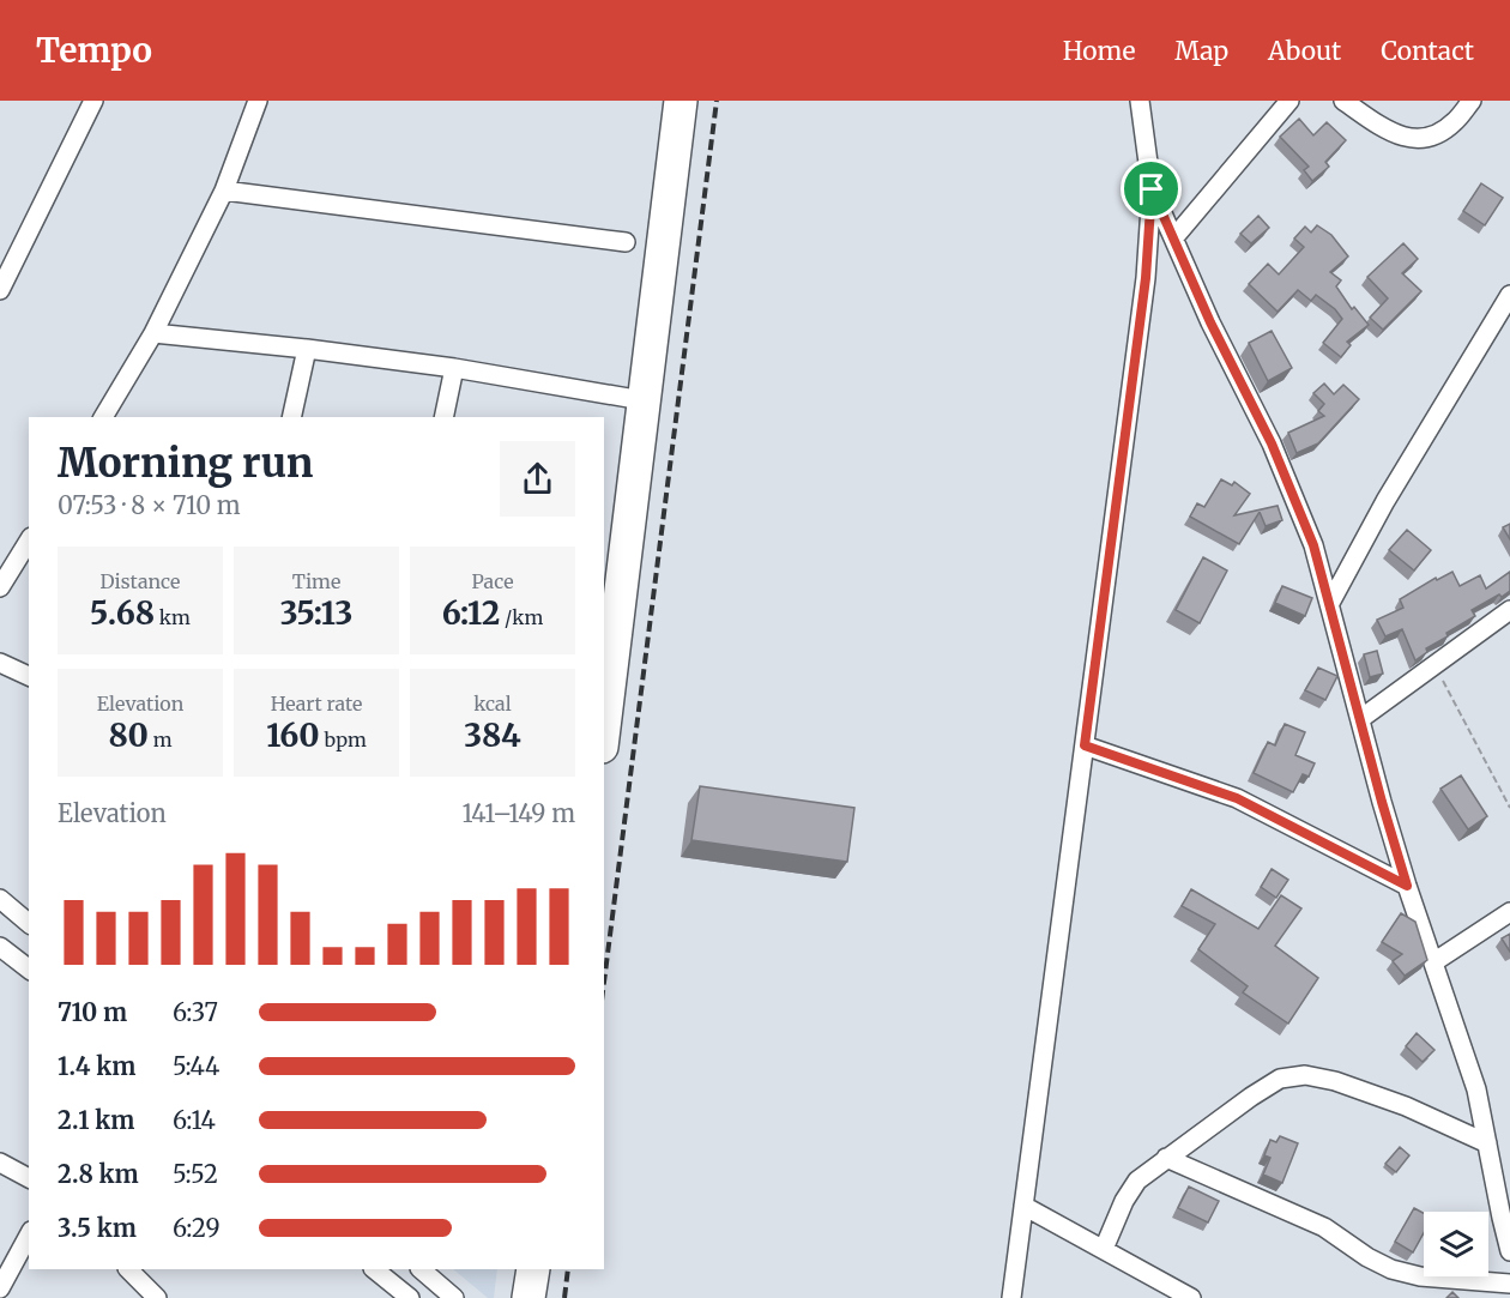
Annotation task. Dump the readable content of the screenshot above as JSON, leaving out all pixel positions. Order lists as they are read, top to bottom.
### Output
{
  "page": {
    "header": "Tempo",
    "nav": [
      "Home",
      "Map",
      "About",
      "Contact"
    ],
    "heading": ["Morning run", "07:53 · 8 × 710 m"],
    "stats": [
      ["Distance", "5.68 km"],
      ["Time", "35:13"],
      ["Pace", "6:12 /km"],
      ["Elevation", "80 m"],
      ["Heart rate", "160 bpm"],
      ["kcal", "384"]
    ],
    "chart": ["Elevation", "141–149 m"],
    "list": [
      {
        "name": "710 m",
        "note": "6:37"
      },
      {
        "name": "1.4 km",
        "note": "5:44"
      },
      {
        "name": "2.1 km",
        "note": "6:14"
      },
      {
        "name": "2.8 km",
        "note": "5:52"
      },
      {
        "name": "3.5 km",
        "note": "6:29"
      }
    ]
  }
}
